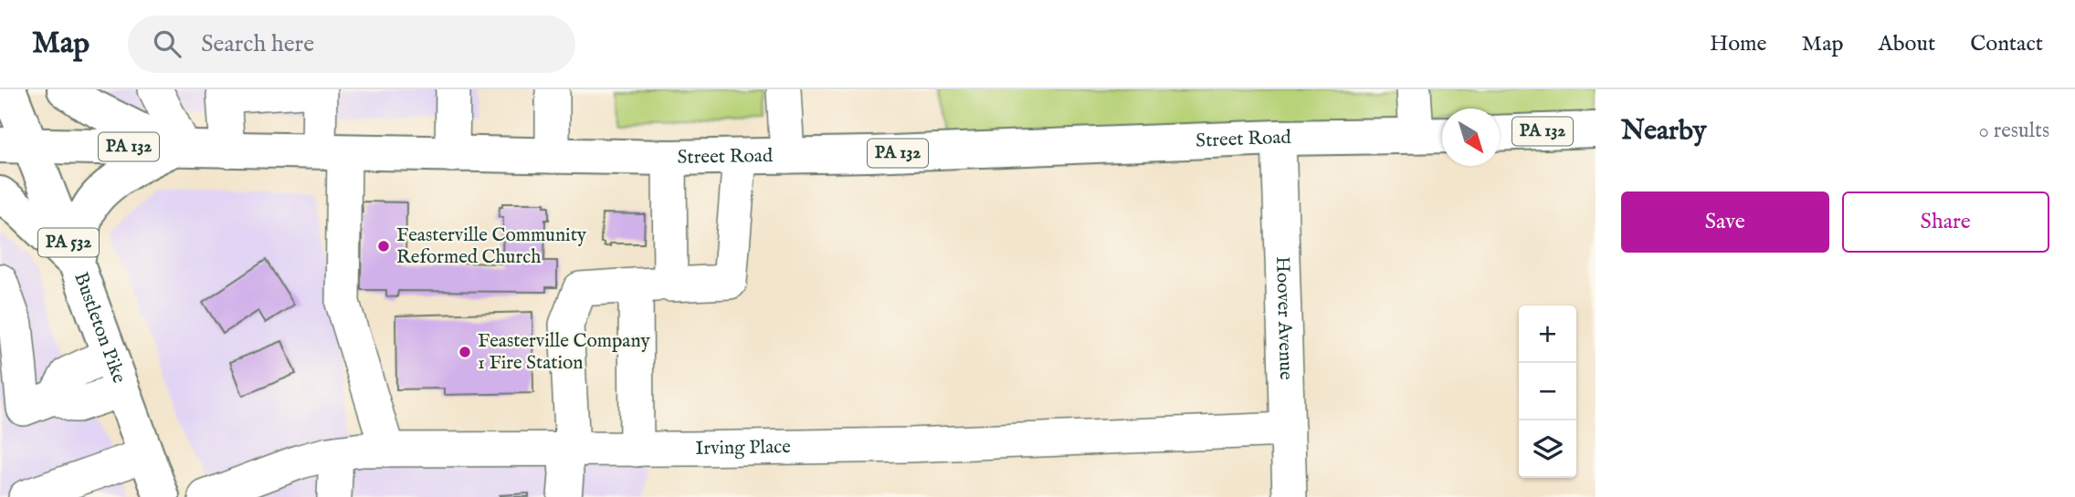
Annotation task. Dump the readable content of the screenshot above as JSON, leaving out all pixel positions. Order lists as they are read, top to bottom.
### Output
{
  "streets": {
    "main road": [
      "PA 132",
      "Street Road",
      "PA 532",
      "Bustleton Pike"
    ],
    "street": ["Hoover Avenue", "Irving Place"]
  },
  "crossings": [
    ["Street Road", "Hoover Avenue"],
    ["Street Road", "Bustleton Pike"],
    ["Hoover Avenue", "Irving Place"]
  ],
  "places": ["Feasterville Community Reformed Church", "Feasterville Company 1 Fire Station"],
  "north": "bottom right",
  "page": {
    "header": "Map",
    "search": "Search here",
    "nav": [
      "Home",
      "Map",
      "About",
      "Contact"
    ],
    "heading": ["Nearby", "0 results"],
    "buttons": ["Save", "Share"],
    "map_buttons": ["+", "−"]
  }
}
